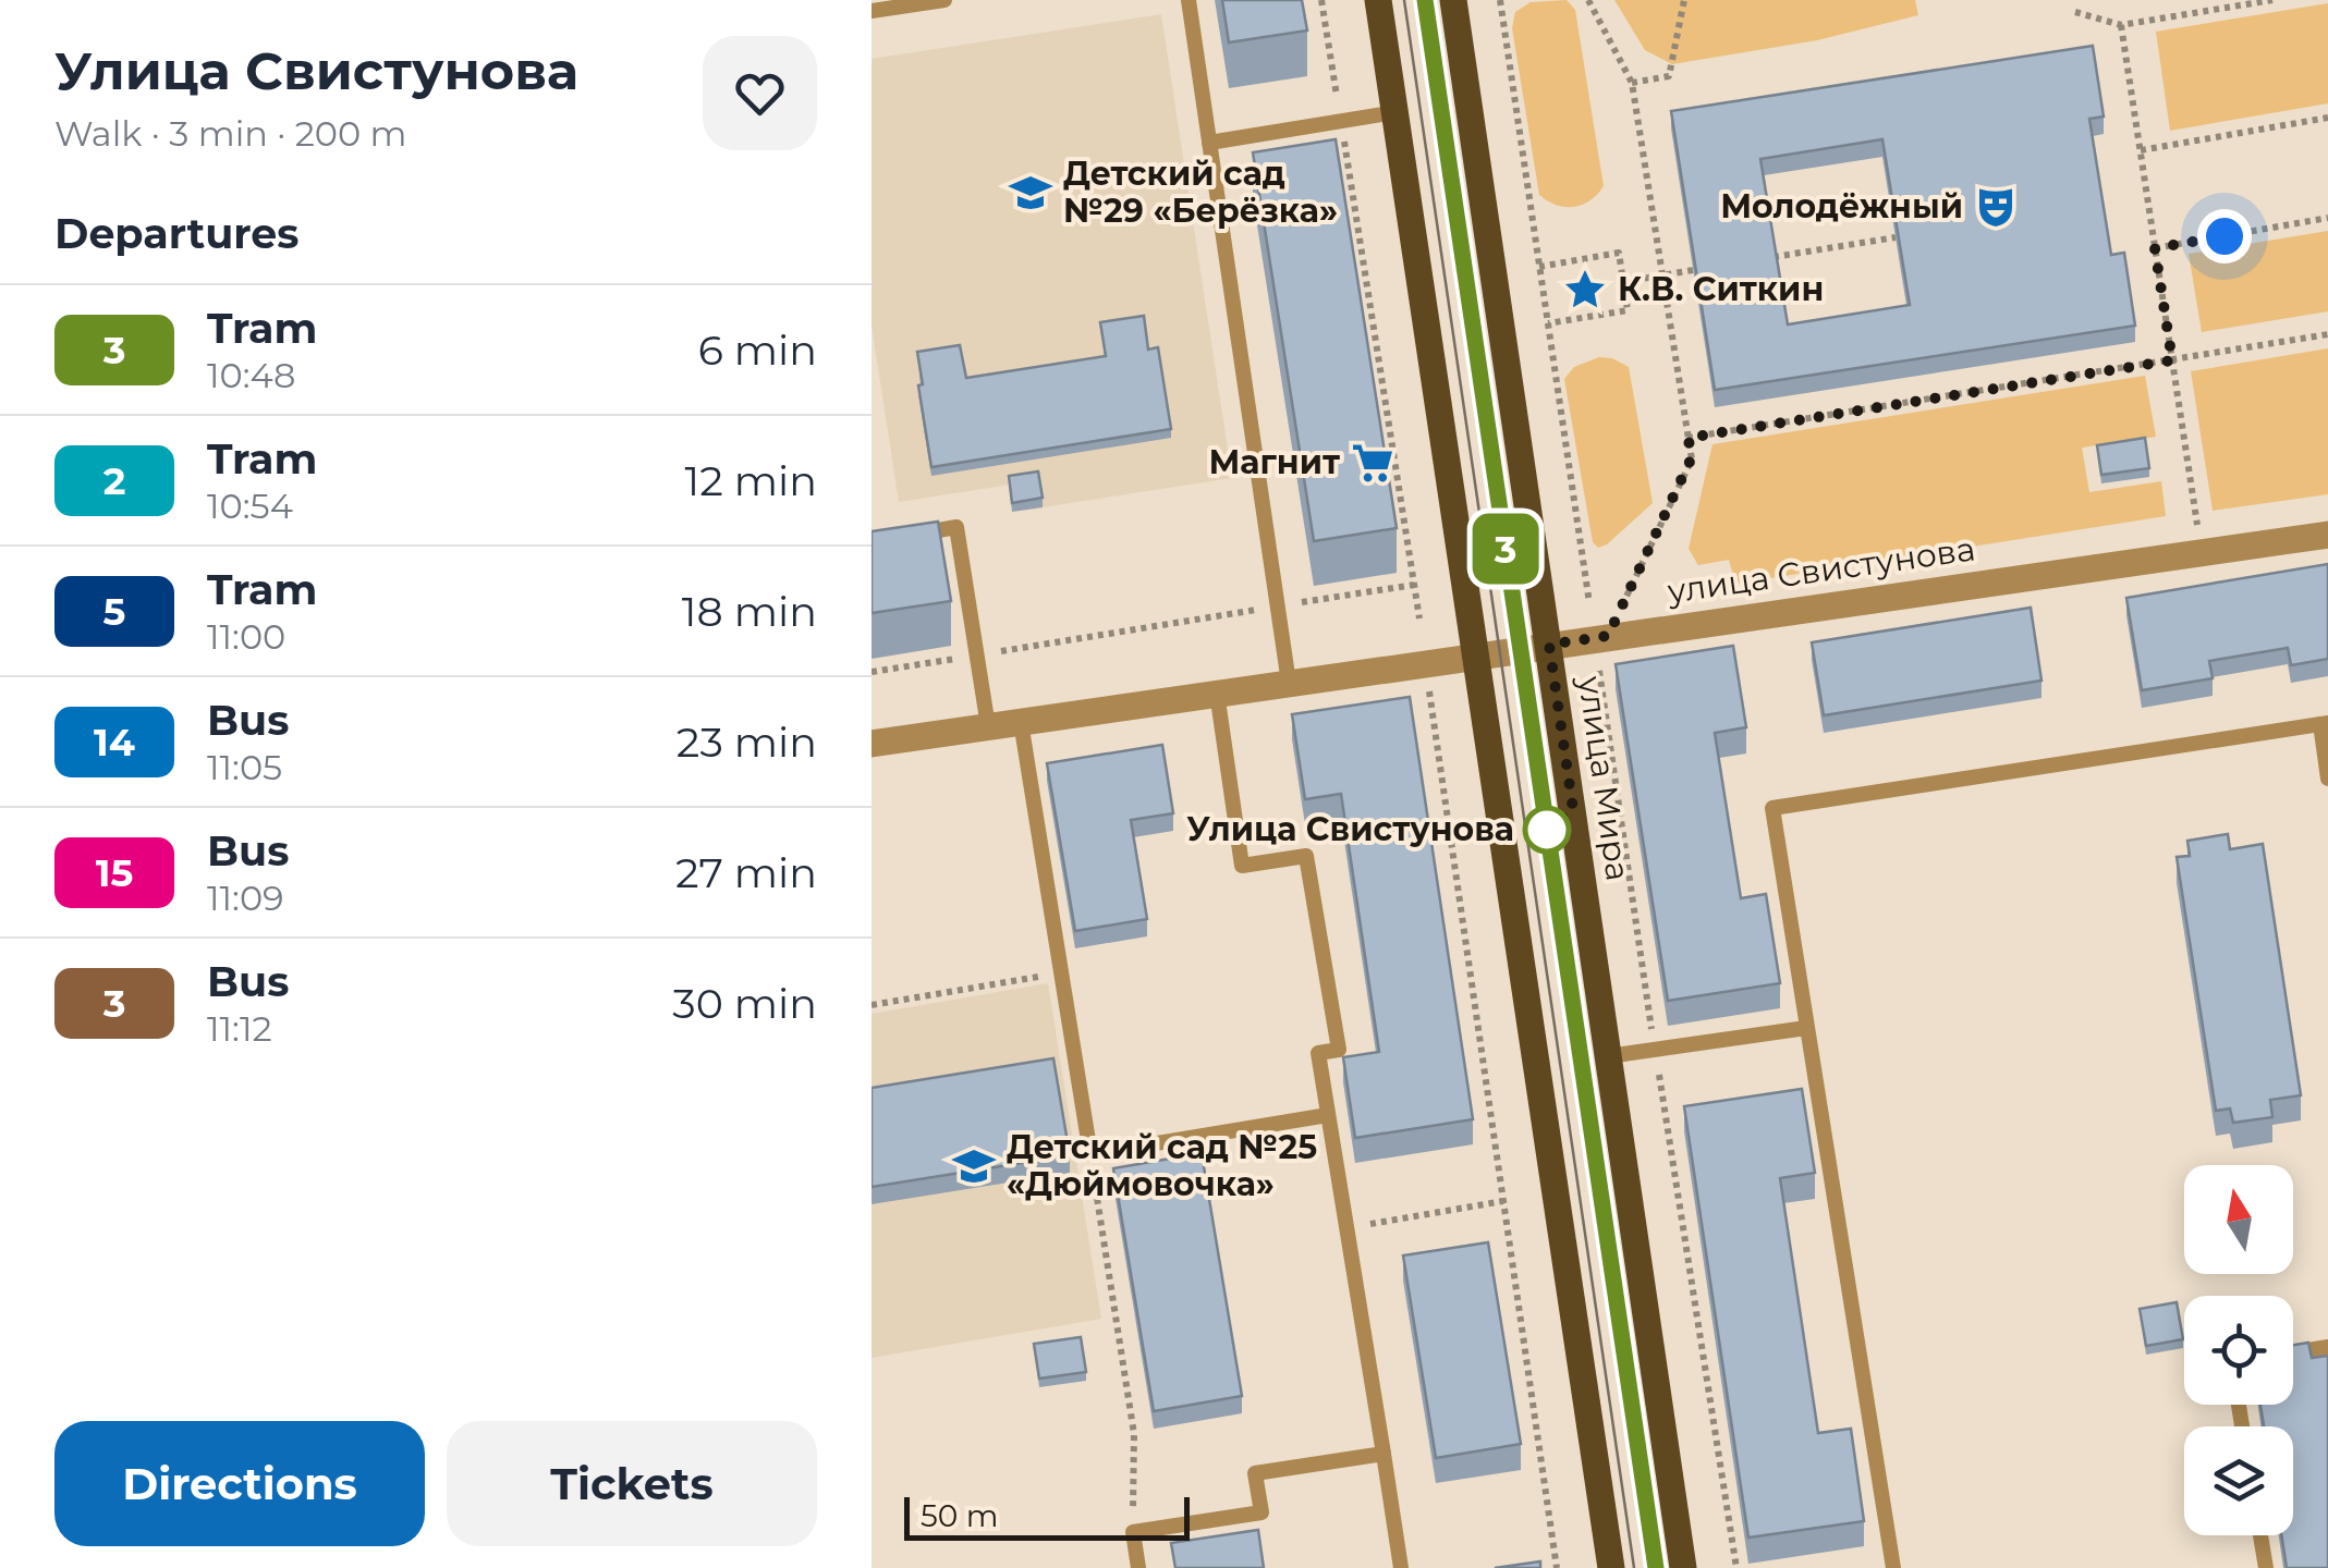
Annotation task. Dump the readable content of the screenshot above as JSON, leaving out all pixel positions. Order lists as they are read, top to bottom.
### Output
{
  "streets": {
    "main road": ["улица Мира"],
    "street": ["улица Свистунова"]
  },
  "crossings": [
    ["улица Свистунова", "улица Мира"]
  ],
  "places": {
    "school or university": ["Детский сад №29 «Берёзка»", "Детский сад №25 «Дюймовочка»"],
    "theatre": ["Молодёжный"],
    "place": ["К.В. Ситкин"],
    "supermarket": ["Магнит"],
    "other": ["Улица Свистунова"]
  },
  "lines": ["tram line 3"],
  "scale_bar": "50 m",
  "north": "top",
  "page": {
    "heading": [
      ["Улица Свистунова", "Walk · 3 min · 200 m"],
      "Departures"
    ],
    "on_map": "3",
    "list": [
      {
        "mark": "3",
        "name": "Tram",
        "note": "10:48",
        "value": "6 min"
      },
      {
        "mark": "2",
        "name": "Tram",
        "note": "10:54",
        "value": "12 min"
      },
      {
        "mark": "5",
        "name": "Tram",
        "note": "11:00",
        "value": "18 min"
      },
      {
        "mark": "14",
        "name": "Bus",
        "note": "11:05",
        "value": "23 min"
      },
      {
        "mark": "15",
        "name": "Bus",
        "note": "11:09",
        "value": "27 min"
      },
      {
        "mark": "3",
        "name": "Bus",
        "note": "11:12",
        "value": "30 min"
      }
    ],
    "buttons": ["Directions", "Tickets"],
    "scale": "50 m"
  }
}
